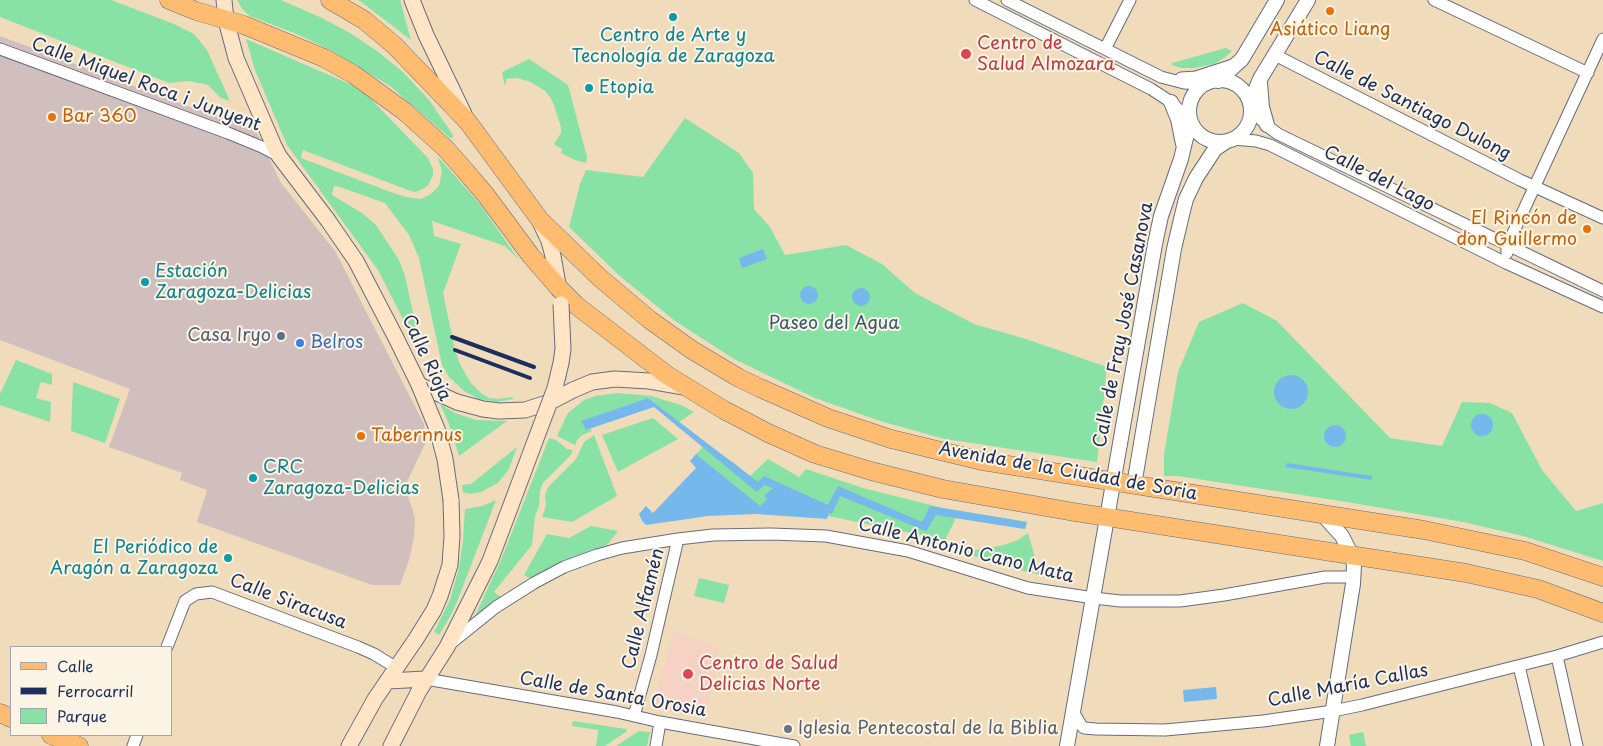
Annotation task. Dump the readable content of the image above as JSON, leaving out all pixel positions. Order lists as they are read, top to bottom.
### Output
{
  "streets": {
    "main road": ["Calle Rioja", "Avenida de la Ciudad de Soria"],
    "street": [
      "Calle Miquel Roca i Junyent",
      "Calle de Santiago Dulong",
      "Calle del Lago",
      "Calle de Fray José Casanova",
      "Calle Antonio Cano Mata",
      "Calle Siracusa",
      "Calle Alfamén",
      "Calle María Callas",
      "Calle de Santa Orosia"
    ]
  },
  "crossings": [
    ["Calle Miquel Roca i Junyent", "Calle Rioja"],
    ["Calle del Lago", "Calle de Fray José Casanova"],
    ["Calle de Fray José Casanova", "Avenida de la Ciudad de Soria"],
    ["Calle de Fray José Casanova", "Calle Antonio Cano Mata"],
    ["Calle de Fray José Casanova", "Calle María Callas"],
    ["Calle Rioja", "Avenida de la Ciudad de Soria"],
    ["Calle Rioja", "Calle Siracusa"],
    ["Calle Antonio Cano Mata", "Calle Alfamén"],
    ["Calle Alfamén", "Calle de Santa Orosia"]
  ],
  "parks": ["Paseo del Agua"],
  "places": [
    "Asiático Liang",
    "Centro de Arte y Tecnología de Zaragoza",
    "Centro de Salud Almozara",
    "Etopia",
    "Bar 360",
    "El Rincón de don Guillermo",
    "Estación Zaragoza-Delicias",
    "Casa Iryo",
    "Belros",
    "Tabernnus",
    "CRC Zaragoza-Delicias",
    "El Periódico de Aragón a Zaragoza",
    "Centro de Salud Delicias Norte",
    "Iglesia Pentecostal de la Biblia"
  ],
  "legend": ["Calle", "Ferrocarril", "Parque"]
}
